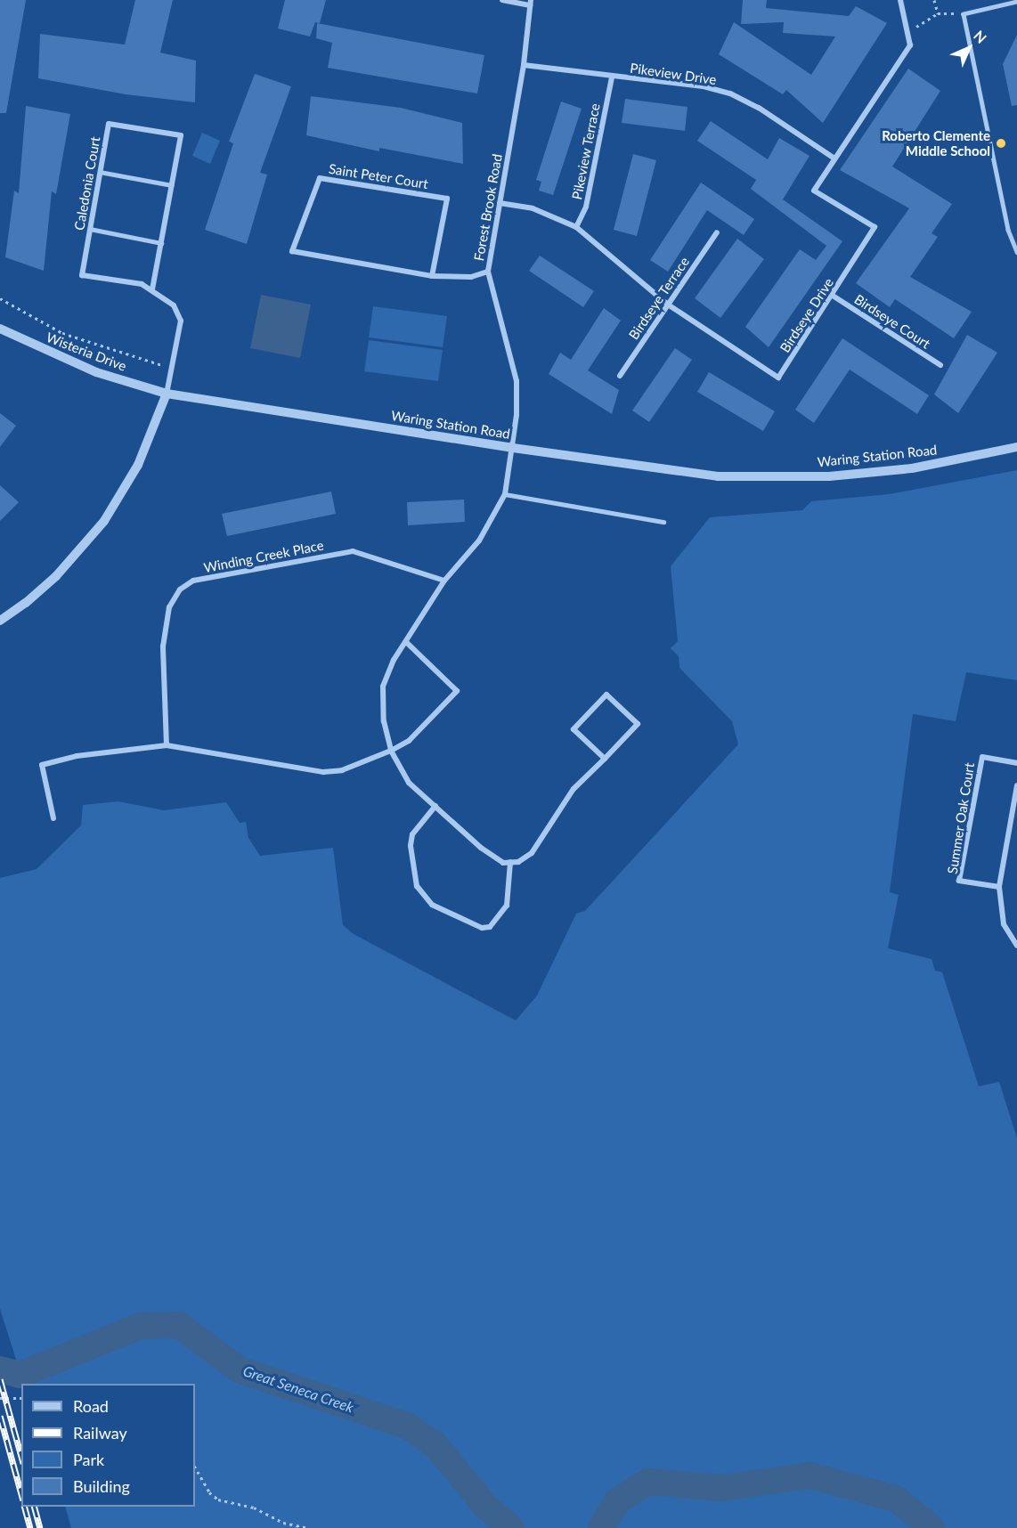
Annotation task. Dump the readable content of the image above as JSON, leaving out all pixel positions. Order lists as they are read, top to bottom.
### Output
{
  "streets": {
    "street": [
      "Pikeview Drive",
      "Pikeview Terrace",
      "Saint Peter Court",
      "Caledonia Court",
      "Forest Brook Road",
      "Birdseye Terrace",
      "Birdseye Drive",
      "Birdseye Court",
      "Wisteria Drive",
      "Waring Station Road",
      "Winding Creek Place",
      "Summer Oak Court"
    ]
  },
  "crossings": [
    ["Pikeview Drive", "Pikeview Terrace"],
    ["Pikeview Drive", "Forest Brook Road"],
    ["Pikeview Drive", "Birdseye Drive"],
    ["Pikeview Terrace", "Birdseye Drive"],
    ["Saint Peter Court", "Forest Brook Road"],
    ["Caledonia Court", "Wisteria Drive"],
    ["Caledonia Court", "Waring Station Road"],
    ["Forest Brook Road", "Birdseye Drive"],
    ["Forest Brook Road", "Waring Station Road"],
    ["Forest Brook Road", "Winding Creek Place"],
    ["Birdseye Terrace", "Birdseye Drive"],
    ["Birdseye Drive", "Birdseye Court"],
    ["Wisteria Drive", "Waring Station Road"]
  ],
  "water": ["Great Seneca Creek"],
  "places": ["Roberto Clemente Middle School"],
  "legend": [
    "Road",
    "Railway",
    "Park",
    "Building"
  ],
  "north": "top right"
}
